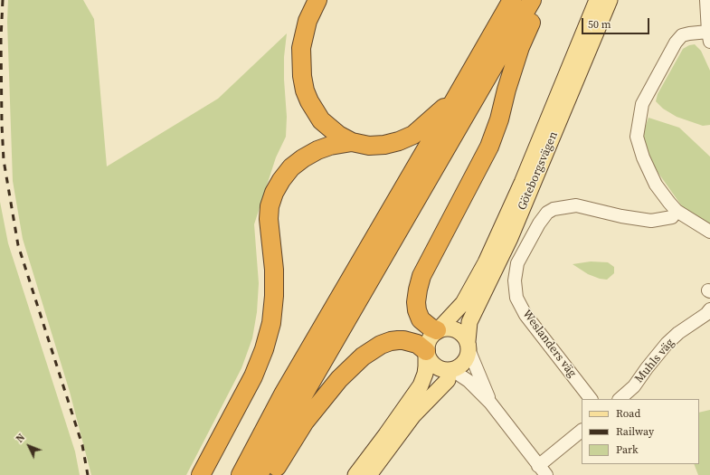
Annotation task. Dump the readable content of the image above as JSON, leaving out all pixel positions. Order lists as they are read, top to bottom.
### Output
{
  "streets": {
    "main road": ["Göteborgsvägen"],
    "street": ["Weslanders väg", "Muhls väg"]
  },
  "legend": ["Road", "Railway", "Park"],
  "scale_bar": "50 m",
  "north": "top left"
}
